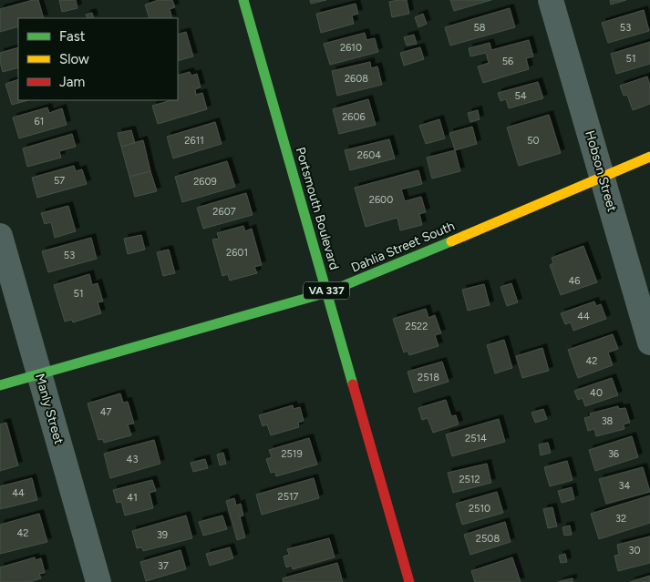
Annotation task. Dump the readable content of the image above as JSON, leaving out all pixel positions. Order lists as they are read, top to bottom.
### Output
{
  "streets": {
    "street": [
      "Hobson Street",
      "Portsmouth Boulevard",
      "Dahlia Street South",
      "VA 337",
      "Manly Street"
    ]
  },
  "crossings": [
    ["Hobson Street", "Dahlia Street South"],
    ["Portsmouth Boulevard", "Dahlia Street South"],
    ["Dahlia Street South", "Manly Street"]
  ],
  "house_numbers": [
    "58",
    "53",
    "2610",
    "51",
    "56",
    "2608",
    "54",
    "2606",
    "61",
    "2611",
    "50",
    "2604",
    "57",
    "2609",
    "2600",
    "2607",
    "2601",
    "53",
    "46",
    "51",
    "44",
    "2522",
    "42",
    "2518",
    "40",
    "47",
    "38",
    "2514",
    "2519",
    "36",
    "43",
    "2512",
    "34",
    "44",
    "2517",
    "41",
    "2510",
    "32",
    "42",
    "39",
    "2508",
    "30",
    "37"
  ],
  "legend": ["Fast", "Slow", "Jam"]
}
